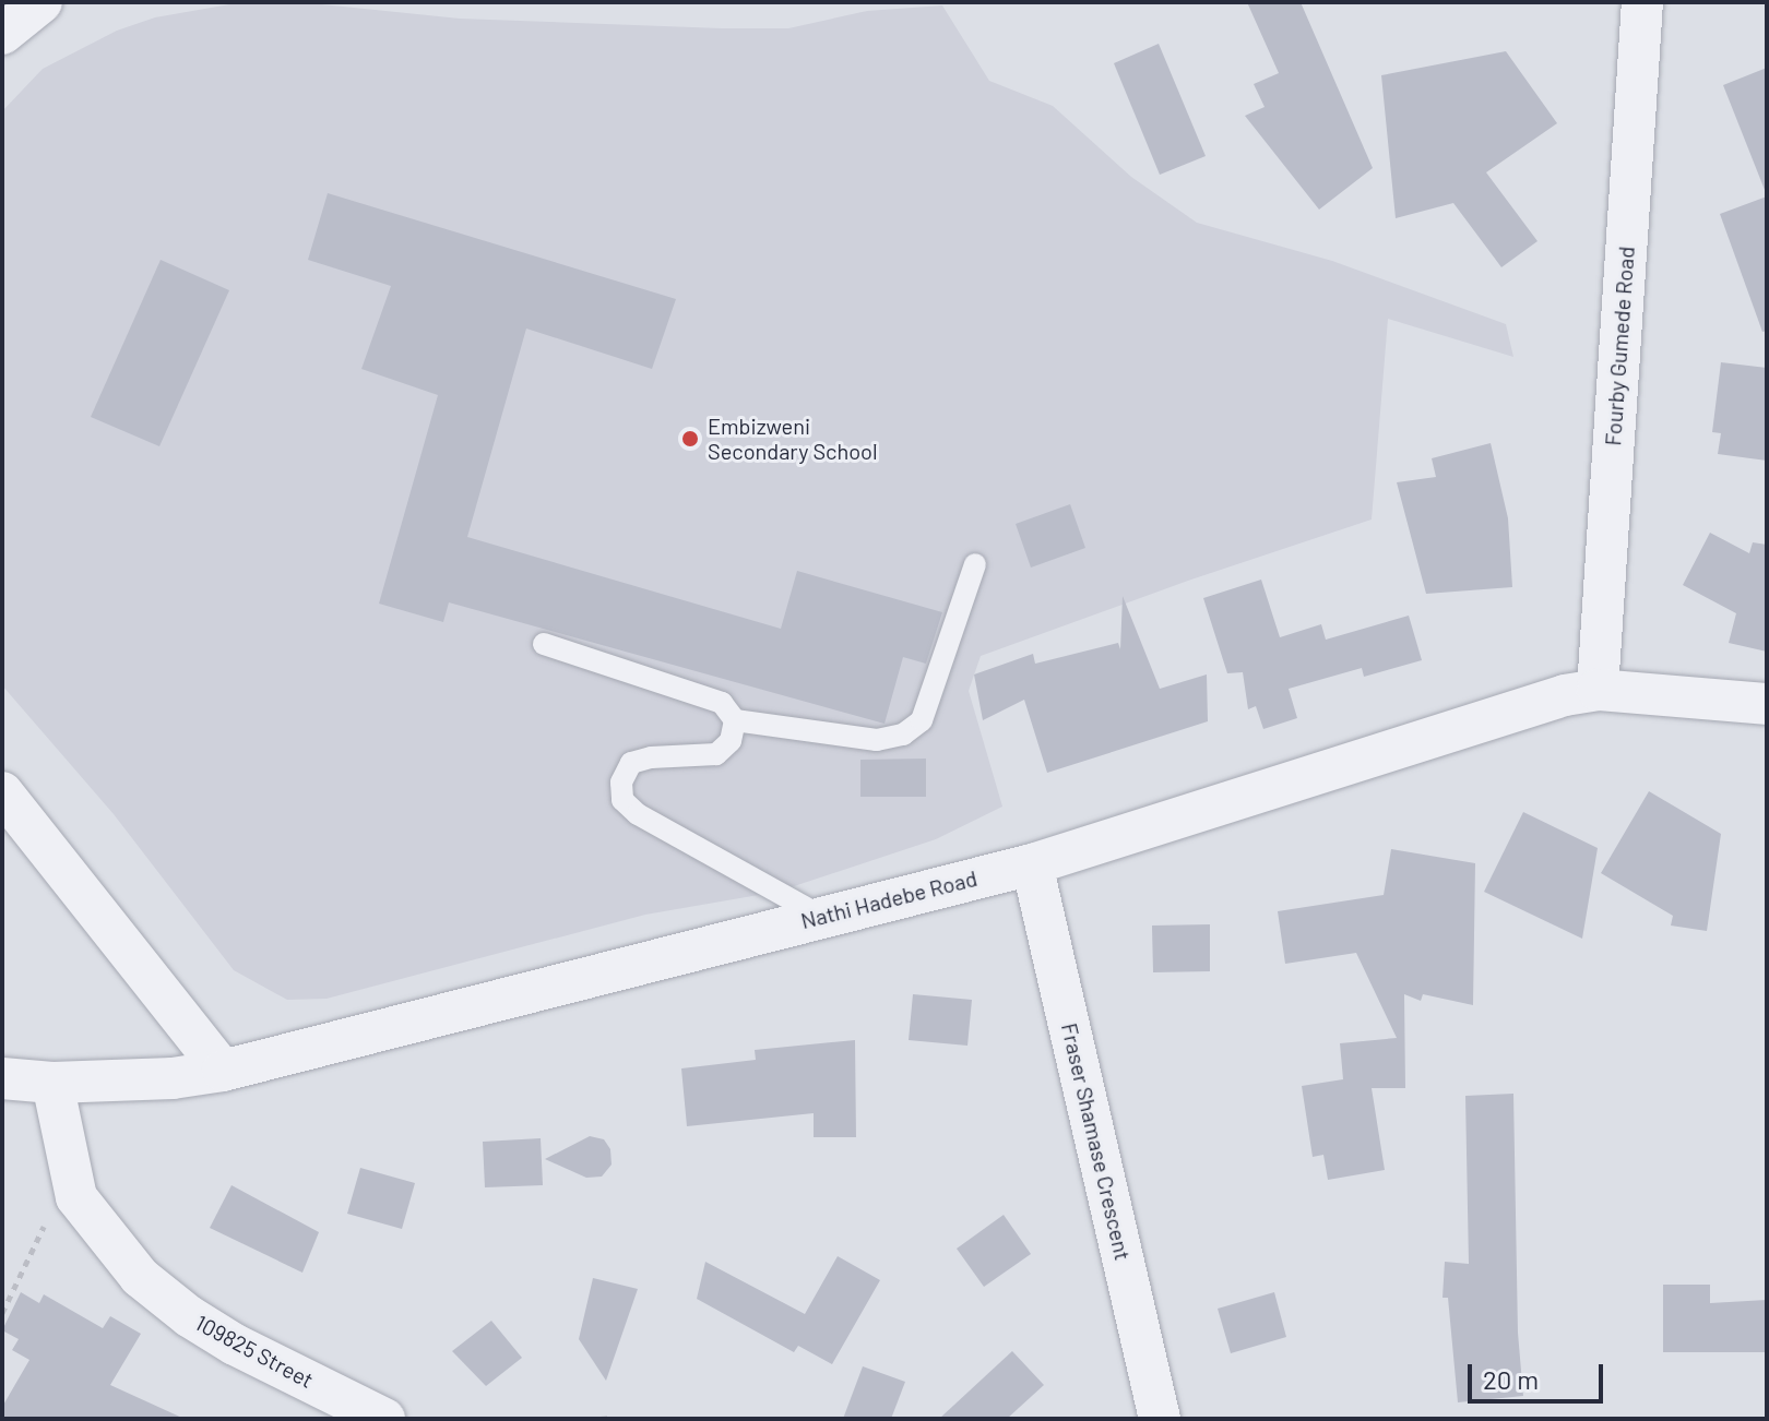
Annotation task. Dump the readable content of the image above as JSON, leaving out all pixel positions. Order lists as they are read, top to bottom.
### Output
{
  "streets": {
    "street": [
      "Fourby Gumede Road",
      "Nathi Hadebe Road",
      "Fraser Shamase Crescent",
      "109825 Street"
    ]
  },
  "crossings": [
    ["Fourby Gumede Road", "Nathi Hadebe Road"],
    ["Nathi Hadebe Road", "Fraser Shamase Crescent"],
    ["Nathi Hadebe Road", "109825 Street"]
  ],
  "places": ["Embizweni Secondary School"],
  "scale_bar": "20 m"
}
